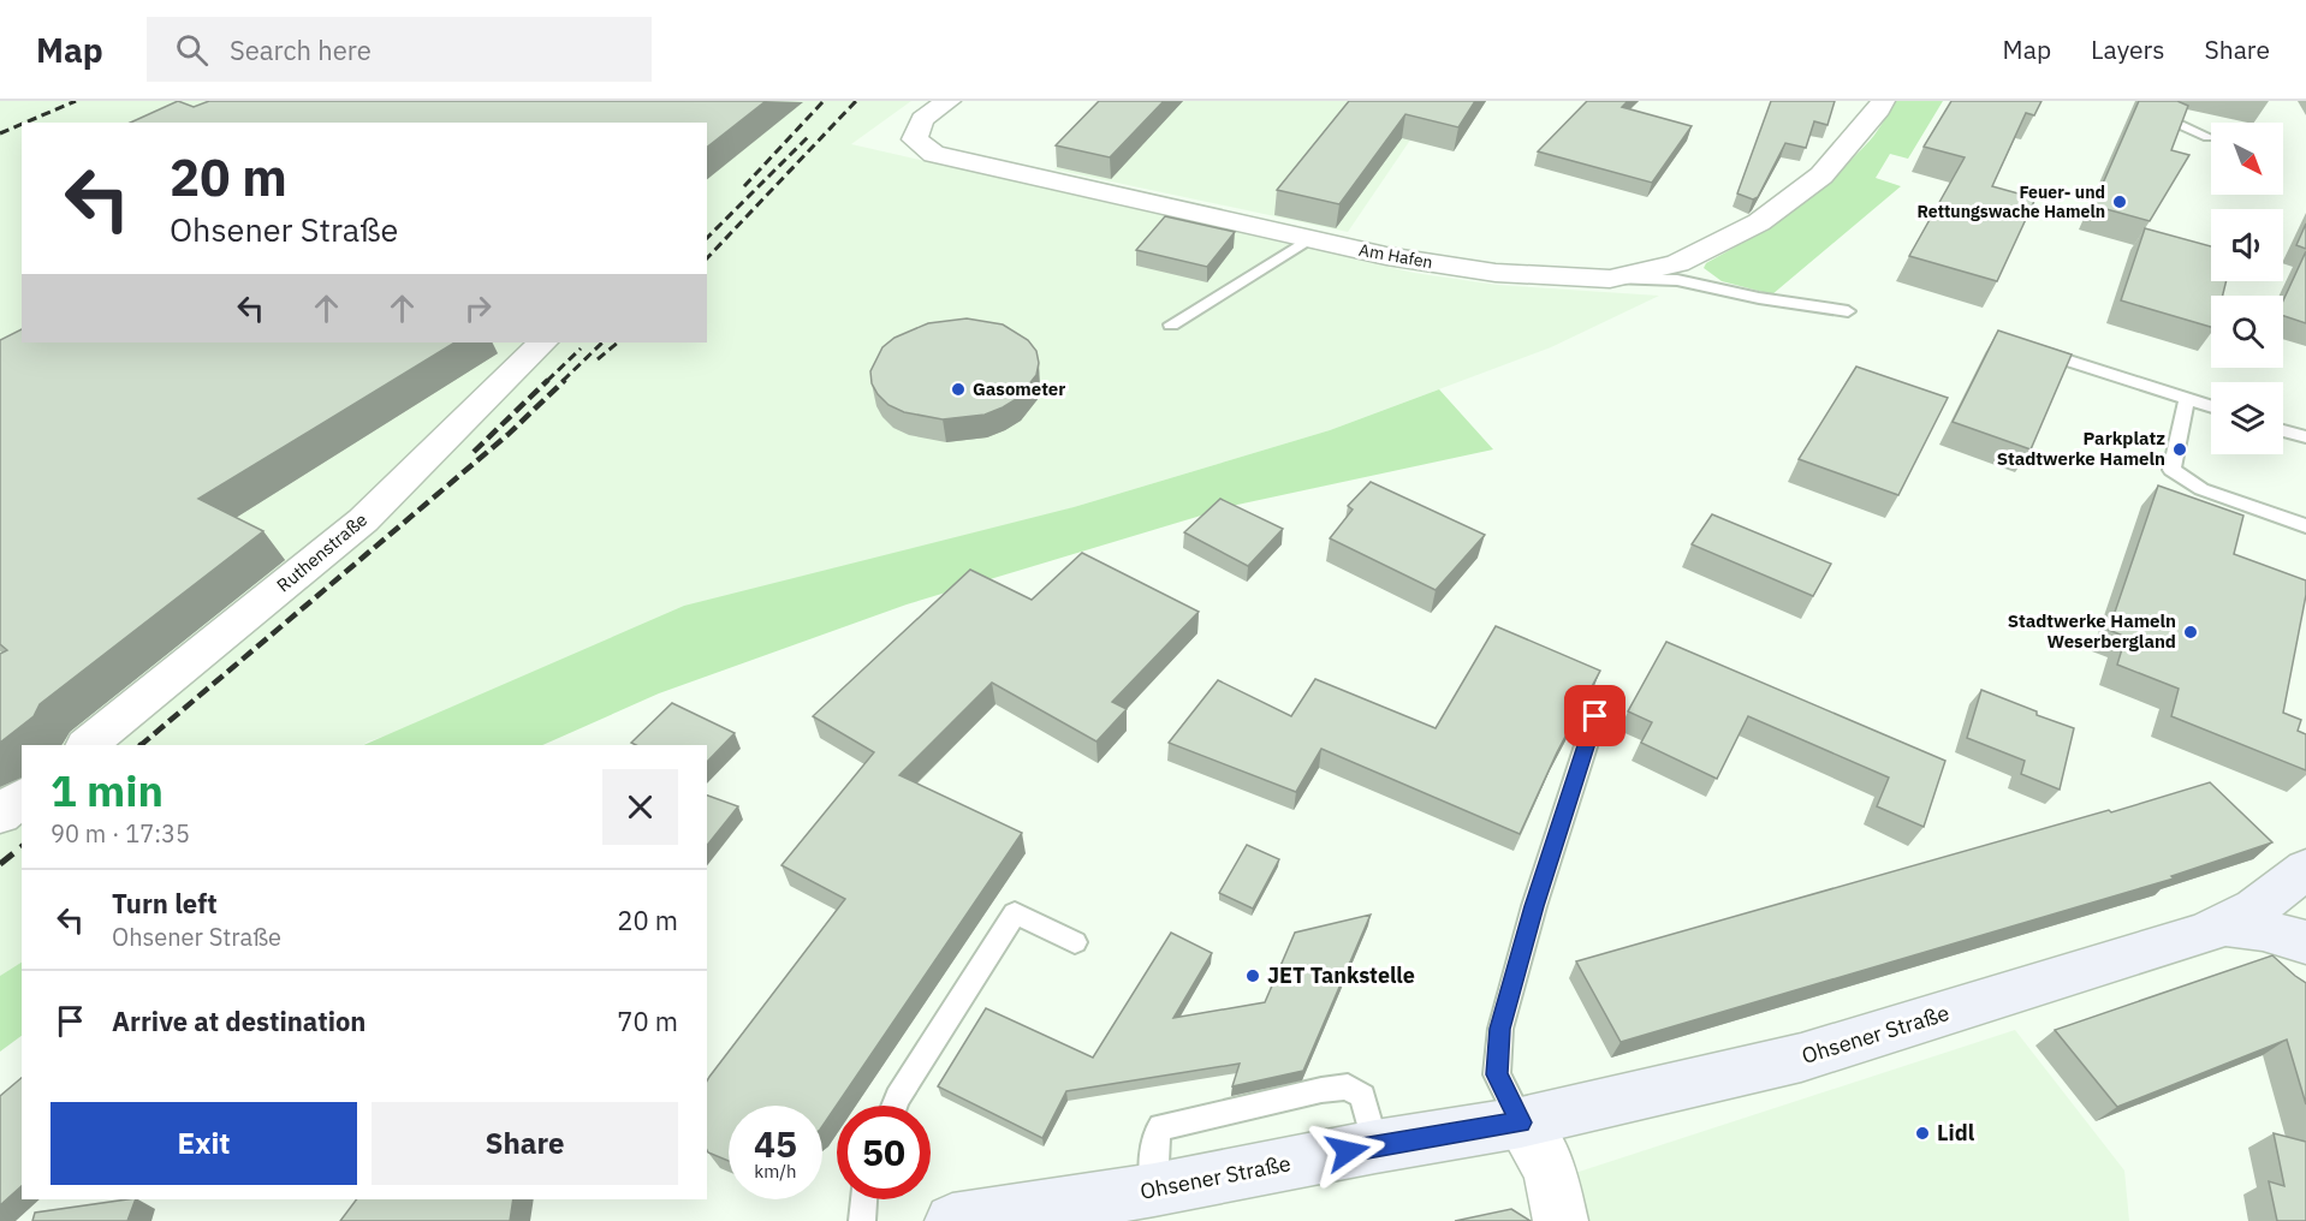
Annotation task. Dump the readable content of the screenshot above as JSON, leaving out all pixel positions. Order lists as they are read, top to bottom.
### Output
{
  "streets": {
    "main road": ["Ohsener Straße"],
    "street": ["Am Hafen", "Ruthenstraße"]
  },
  "places": [
    "Feuer- und Rettungswache Hameln",
    "Gasometer",
    "Parkplatz Stadtwerke Hameln",
    "Stadtwerke Hameln Weserbergland",
    "JET Tankstelle",
    "Lidl"
  ],
  "north": "bottom right",
  "page": {
    "header": "Map",
    "search": "Search here",
    "nav": ["Map", "Layers", "Share"],
    "turn": ["20 m", "Ohsener Straße"],
    "heading": ["1 min", "90 m · 17:35"],
    "list": [
      {
        "name": "Turn left",
        "note": "Ohsener Straße",
        "value": "20 m"
      },
      {
        "name": "Arrive at destination",
        "value": "70 m"
      }
    ],
    "buttons": ["Exit", "Share"],
    "speed": "45 km/h",
    "limit": "50"
  }
}
